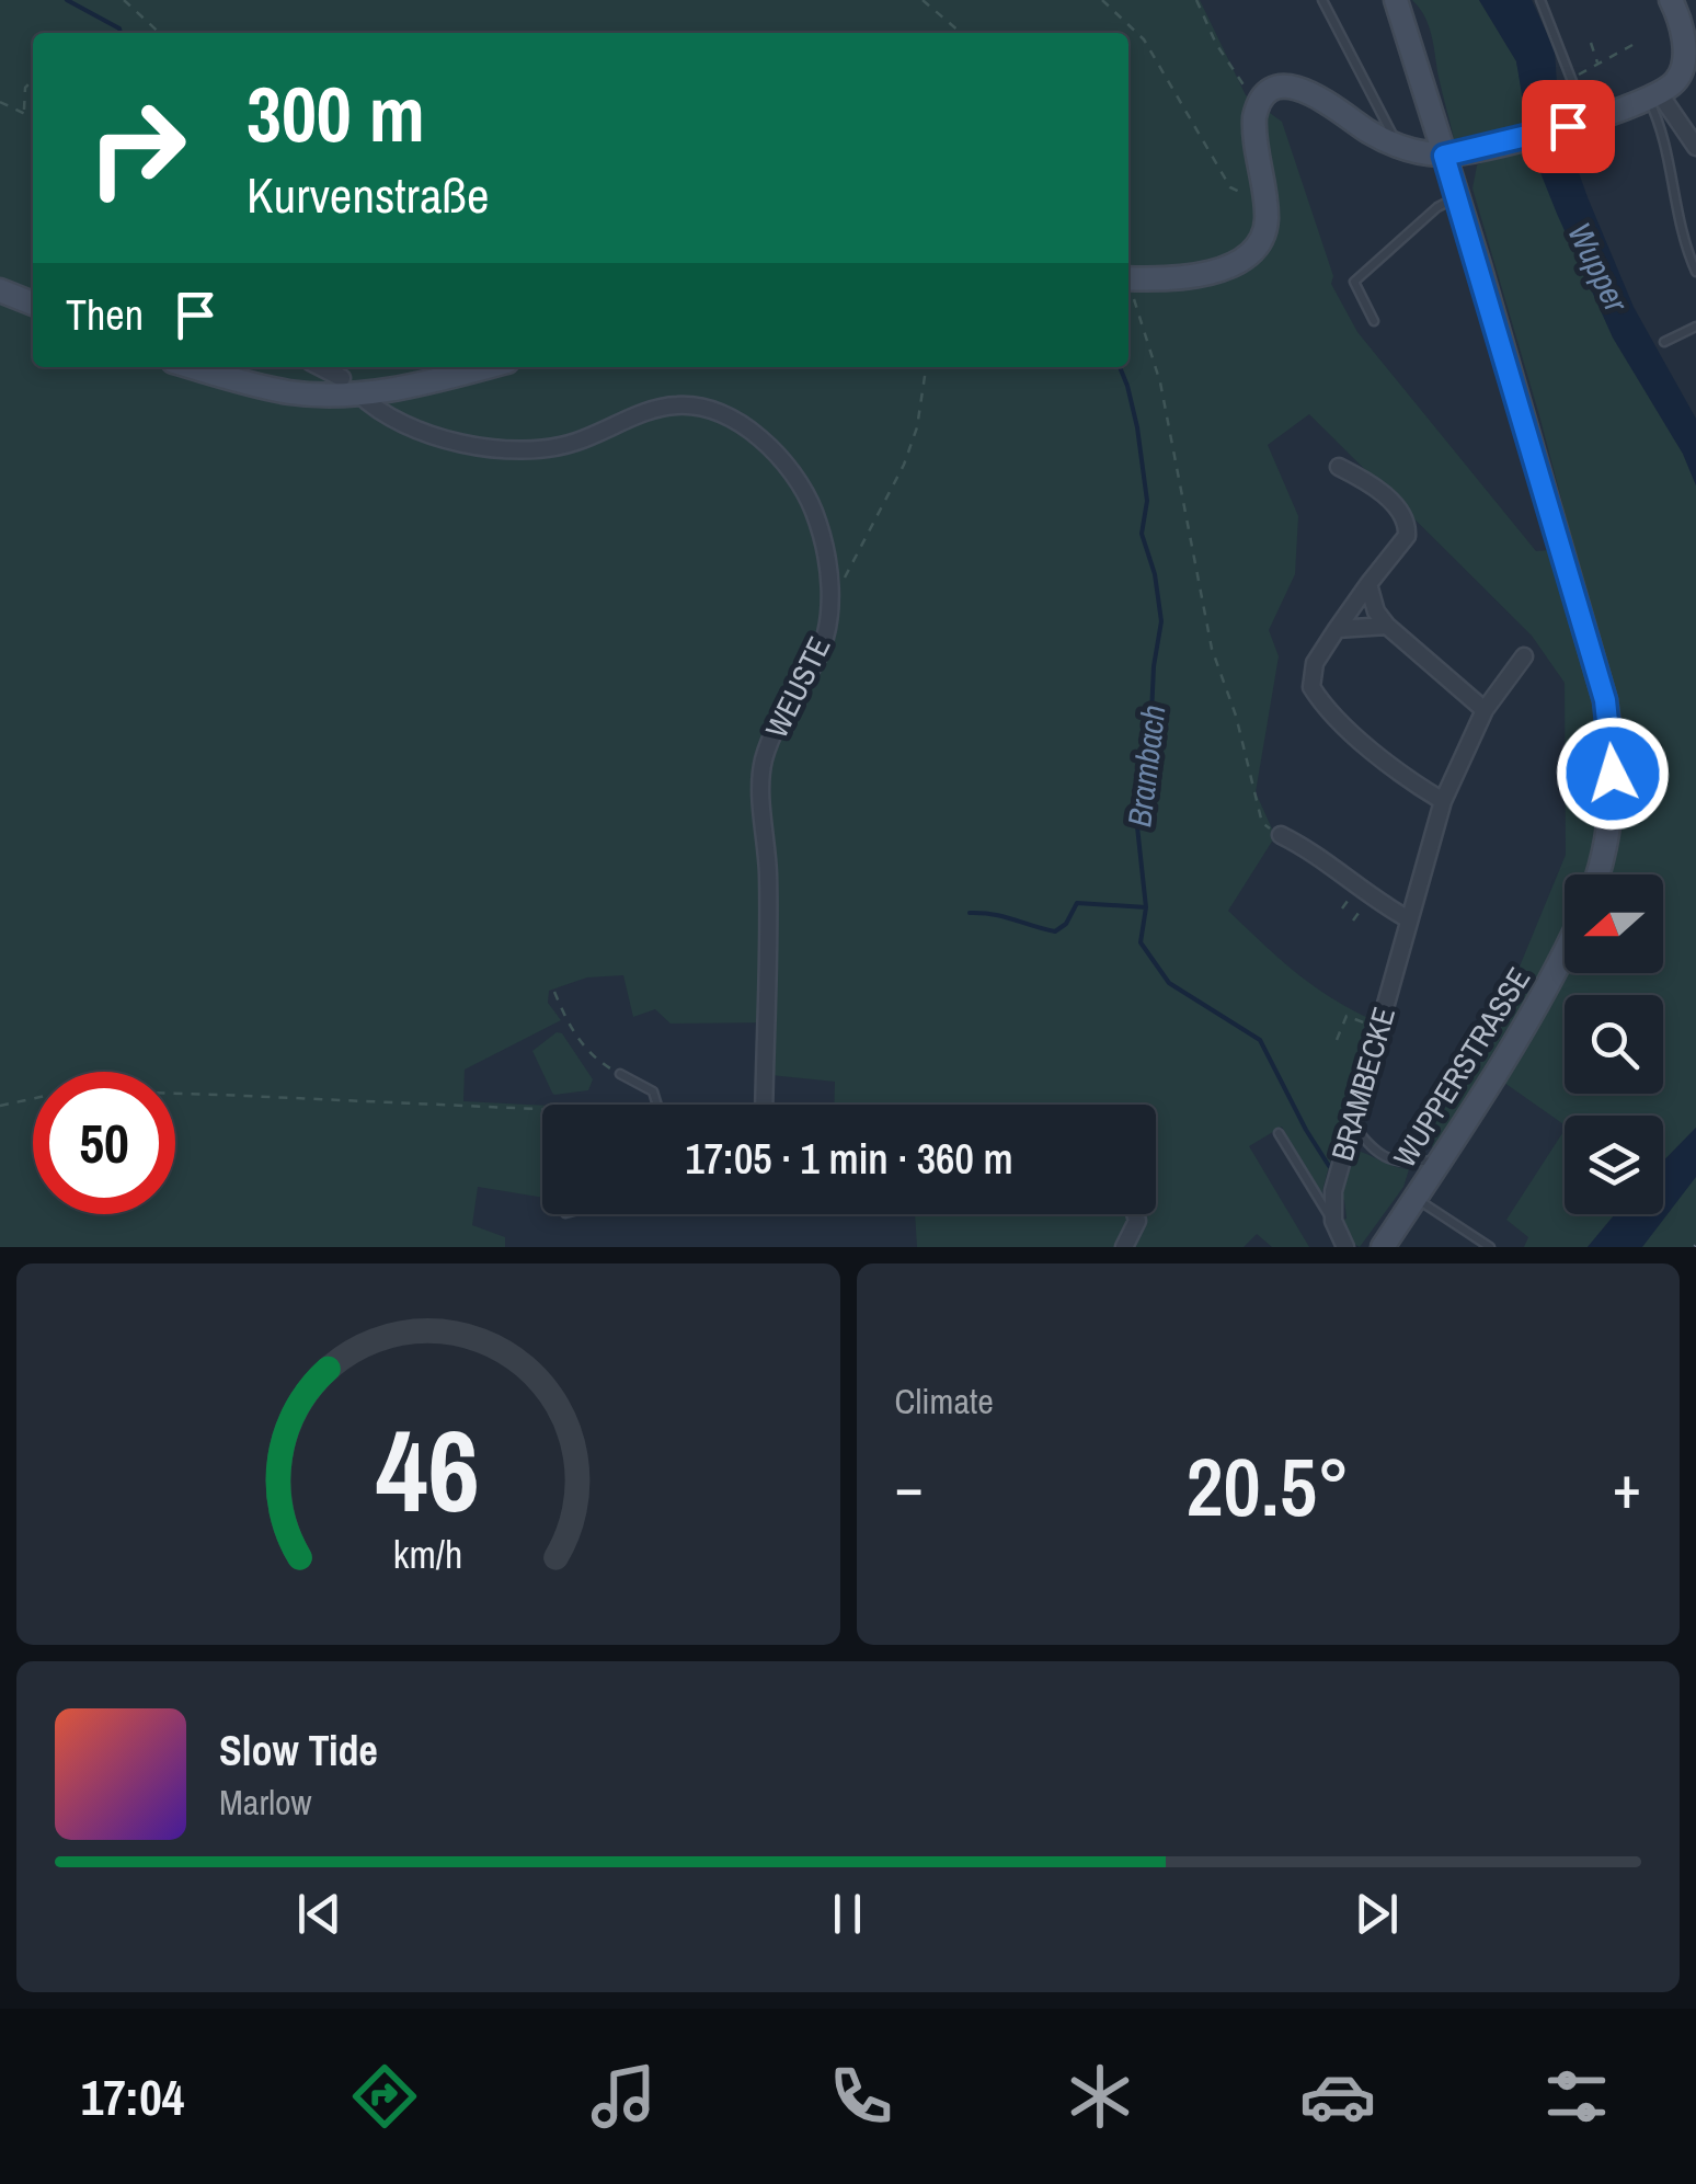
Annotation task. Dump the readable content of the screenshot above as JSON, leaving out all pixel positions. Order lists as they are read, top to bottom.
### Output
{
  "streets": {
    "main road": ["WUPPERSTRASSE"],
    "street": ["WEUSTE", "BRAMBECKE"]
  },
  "water": ["Wupper", "Brambach"],
  "north": "left",
  "page": {
    "turn": ["300 m", "Kurvenstraße"],
    "then": "Then",
    "limit": "50",
    "trip": "17:05 · 1 min · 360 m",
    "tile": "Climate",
    "heat": ["−", "20.5°", "+"],
    "song": ["Slow Tide", "Marlow"],
    "tabs": "17:04",
    "gauge": ["46", "km/h"]
  }
}
